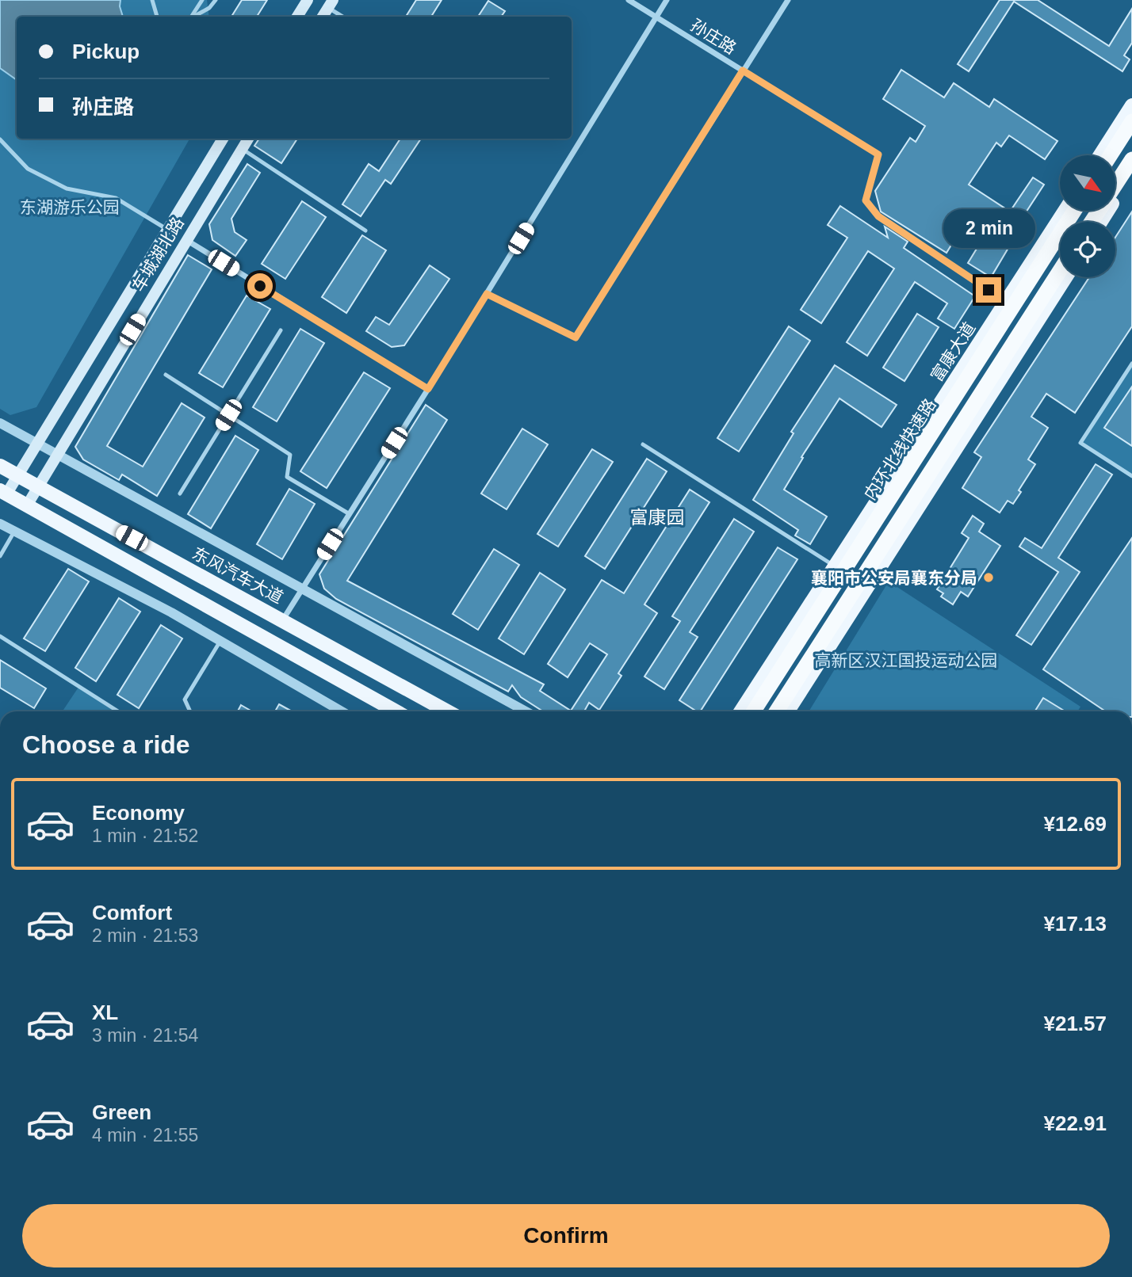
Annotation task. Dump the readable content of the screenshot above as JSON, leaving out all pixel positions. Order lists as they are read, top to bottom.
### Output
{
  "streets": {
    "highway": ["内环北线快速路"],
    "main road": ["车城湖北路", "富康大道", "东风汽车大道"],
    "street": ["孙庄路"]
  },
  "crossings": [
    ["孙庄路", "富康大道"],
    ["车城湖北路", "东风汽车大道"]
  ],
  "districts": ["富康园"],
  "parks": ["东湖游乐公园", "高新区汉江国投运动公园"],
  "places": ["襄阳市公安局襄东分局"],
  "north": "bottom right",
  "page": {
    "banner": ["Pickup", "孙庄路"],
    "bubble": "2 min",
    "heading": "Choose a ride",
    "list": [
      {
        "name": "Economy",
        "note": "1 min · 21:52",
        "value": "¥12.69"
      },
      {
        "name": "Comfort",
        "note": "2 min · 21:53",
        "value": "¥17.13"
      },
      {
        "name": "XL",
        "note": "3 min · 21:54",
        "value": "¥21.57"
      },
      {
        "name": "Green",
        "note": "4 min · 21:55",
        "value": "¥22.91"
      }
    ],
    "buttons": "Confirm"
  }
}
